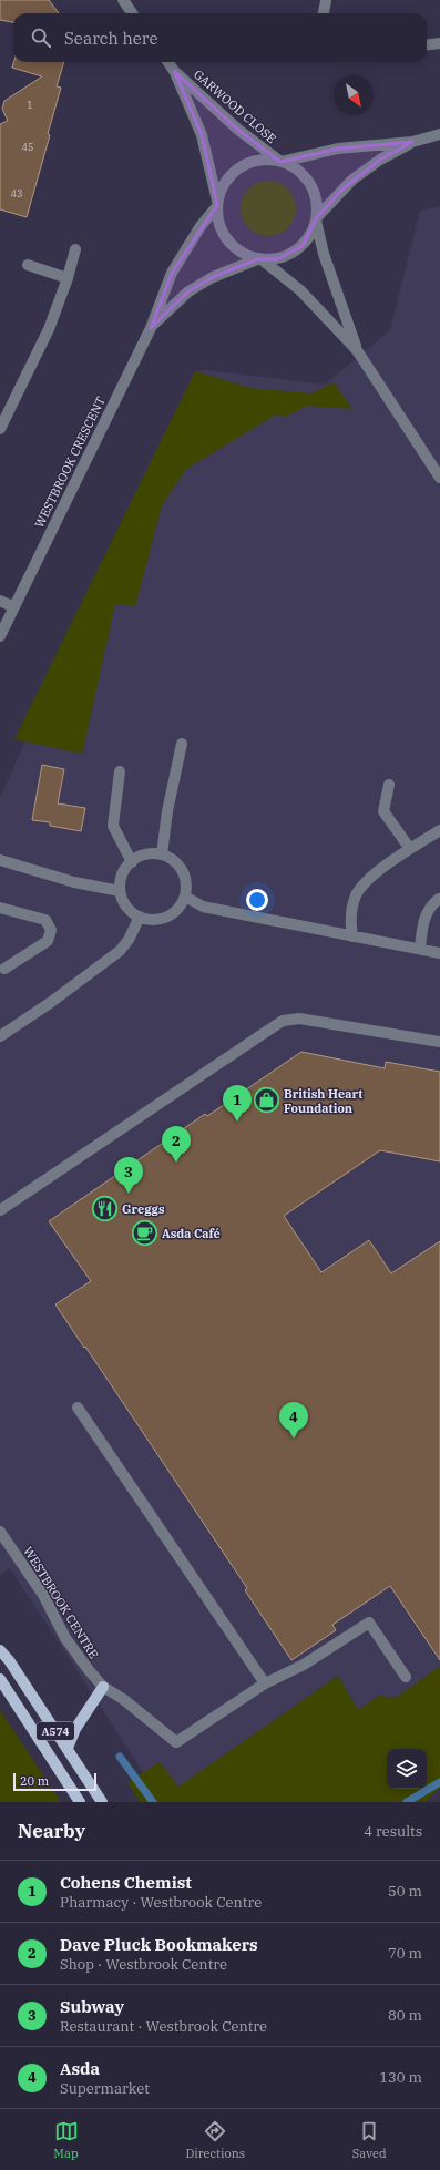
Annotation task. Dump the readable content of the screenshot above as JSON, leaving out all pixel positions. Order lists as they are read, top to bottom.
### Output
{
  "streets": {
    "main road": ["A574"],
    "street": ["GARWOOD CLOSE", "WESTBROOK CRESCENT", "WESTBROOK CENTRE"]
  },
  "crossings": [
    ["GARWOOD CLOSE", "WESTBROOK CRESCENT"]
  ],
  "places": {
    "shop": ["British Heart Foundation"],
    "restaurant": ["Greggs"],
    "cafe": ["Asda Café"]
  },
  "house_numbers": ["1", "45", "43"],
  "scale_bar": "20 m",
  "north": "bottom right",
  "page": {
    "search": "Search here",
    "pins": [
      "1",
      "2",
      "3",
      "4"
    ],
    "scale": "20 m",
    "heading": ["Nearby", "4 results"],
    "list": [
      {
        "mark": "1",
        "name": "Cohens Chemist",
        "note": "Pharmacy · Westbrook Centre",
        "value": "50 m"
      },
      {
        "mark": "2",
        "name": "Dave Pluck Bookmakers",
        "note": "Shop · Westbrook Centre",
        "value": "70 m"
      },
      {
        "mark": "3",
        "name": "Subway",
        "note": "Restaurant · Westbrook Centre",
        "value": "80 m"
      },
      {
        "mark": "4",
        "name": "Asda",
        "note": "Supermarket",
        "value": "130 m"
      }
    ],
    "nav": ["Map", "Directions", "Saved"]
  }
}
